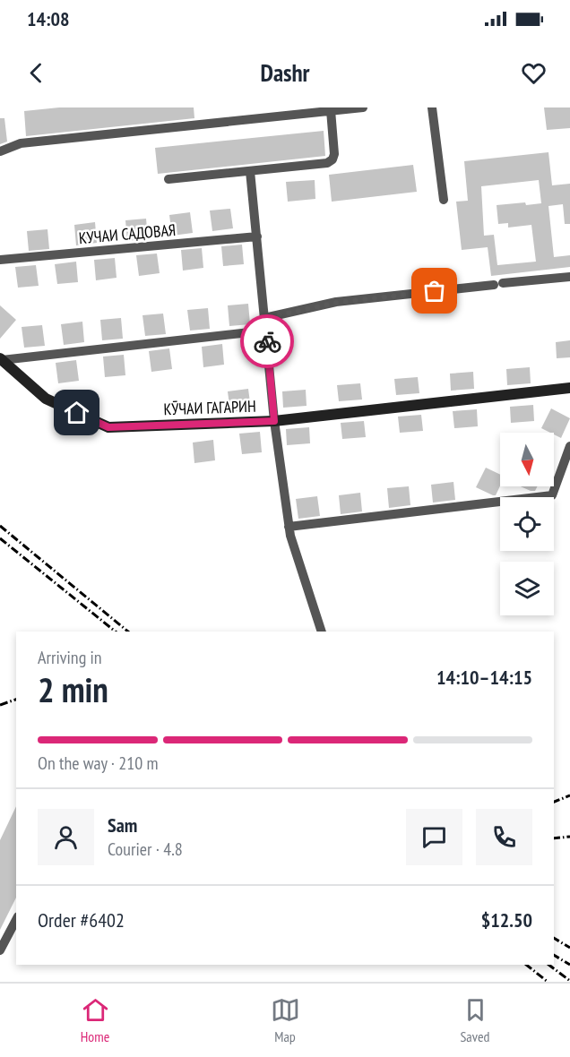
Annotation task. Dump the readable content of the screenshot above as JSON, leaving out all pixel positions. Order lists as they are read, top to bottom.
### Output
{
  "streets": {
    "main road": ["КӮЧАИ ГАГАРИН"],
    "street": ["КУЧАИ САДОВАЯ"]
  },
  "north": "bottom",
  "page": {
    "status": "14:08",
    "header": "Dashr",
    "heading": ["2 min", "Arriving in", "14:10–14:15"],
    "panel": [
      "Sam",
      "Courier · 4.8",
      "Order #6402",
      "$12.50"
    ],
    "bar": "On the way · 210 m",
    "tabs": ["Home", "Map", "Saved"]
  }
}
